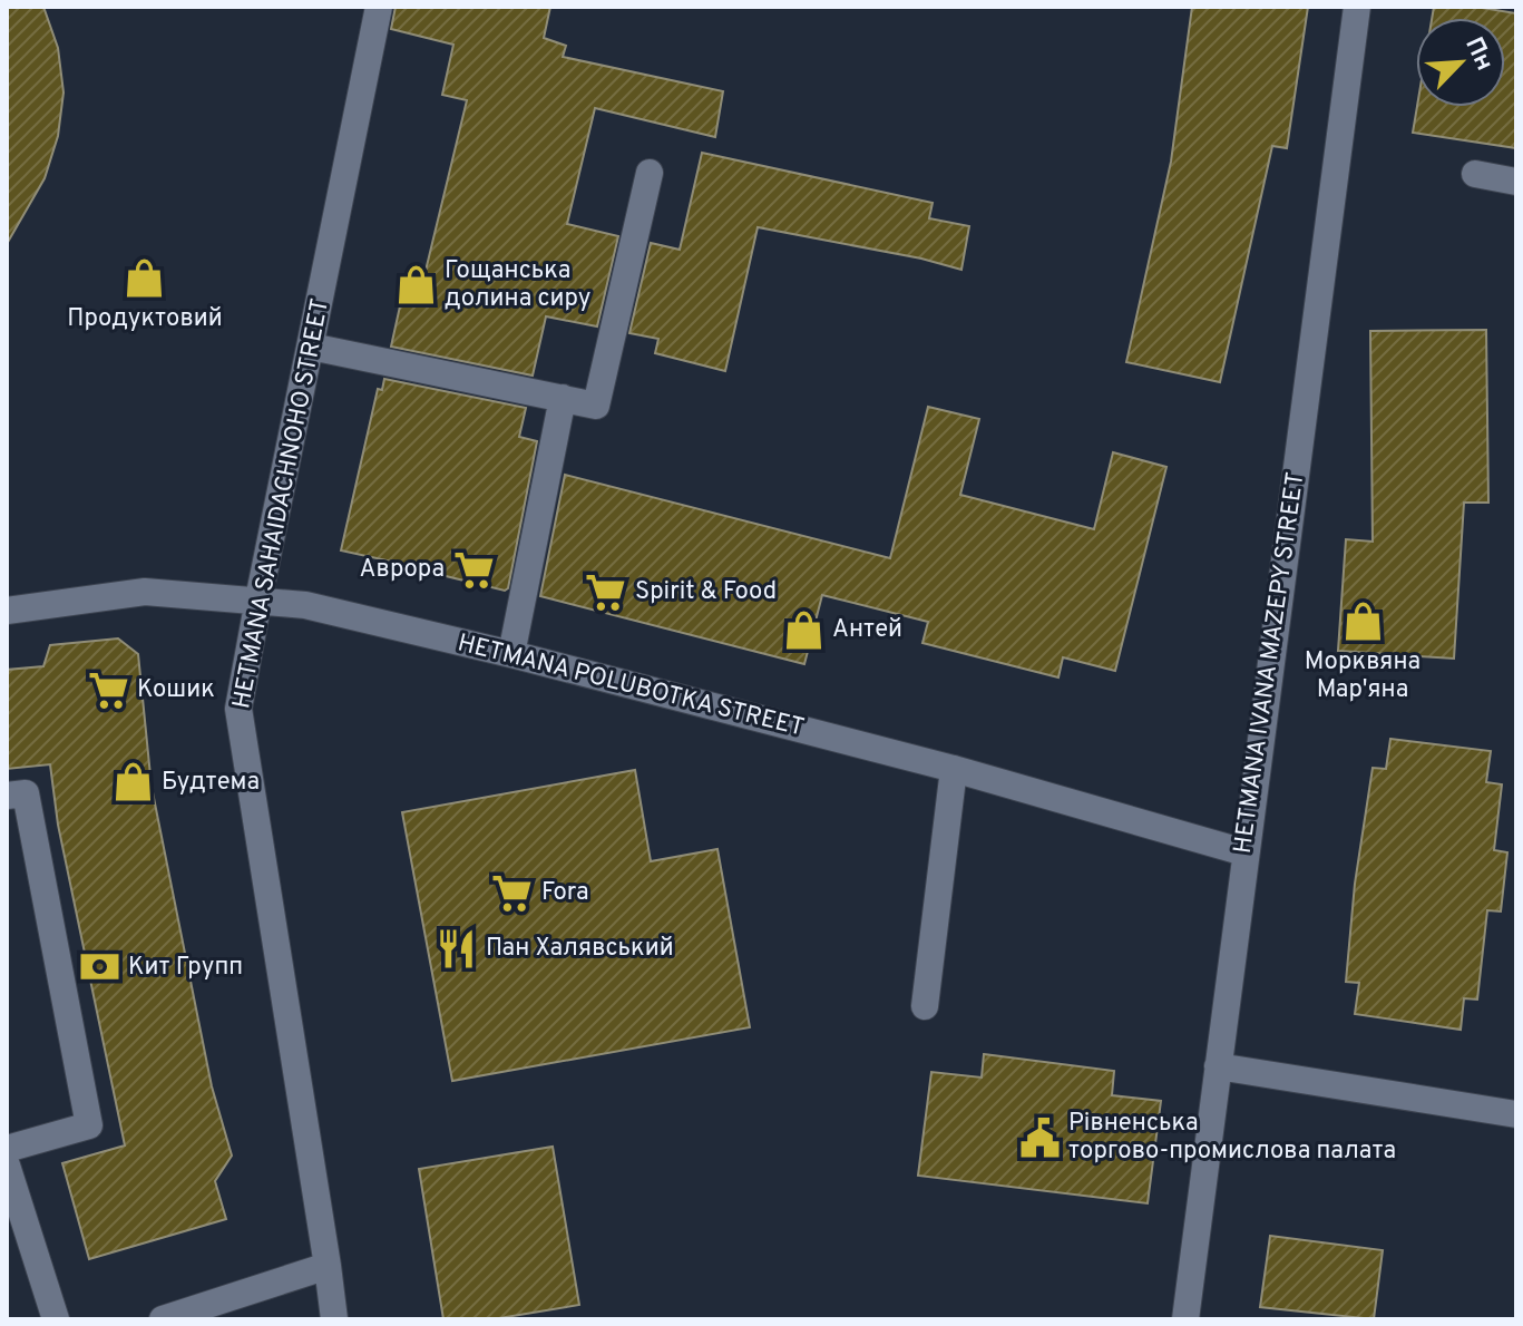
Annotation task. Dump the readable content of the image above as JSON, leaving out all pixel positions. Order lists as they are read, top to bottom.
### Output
{
  "streets": {
    "street": ["HETMANA SAHAIDACHNOHO STREET", "HETMANA IVANA MAZEPY STREET", "HETMANA POLUBOTKA STREET"]
  },
  "crossings": [
    ["HETMANA SAHAIDACHNOHO STREET", "HETMANA POLUBOTKA STREET"],
    ["HETMANA IVANA MAZEPY STREET", "HETMANA POLUBOTKA STREET"]
  ],
  "places": {
    "shop": [
      "Продуктовий",
      "Гощанська долина сиру",
      "Морквяна Мар'яна",
      "Антей",
      "Будтема"
    ],
    "supermarket": [
      "Аврора",
      "Spirit & Food",
      "Кошик",
      "Fora"
    ],
    "restaurant": ["Пан Халявський"],
    "bank": ["Кит Групп"],
    "public building": ["Рівненська торгово-промислова палата"]
  },
  "north": "top right"
}
